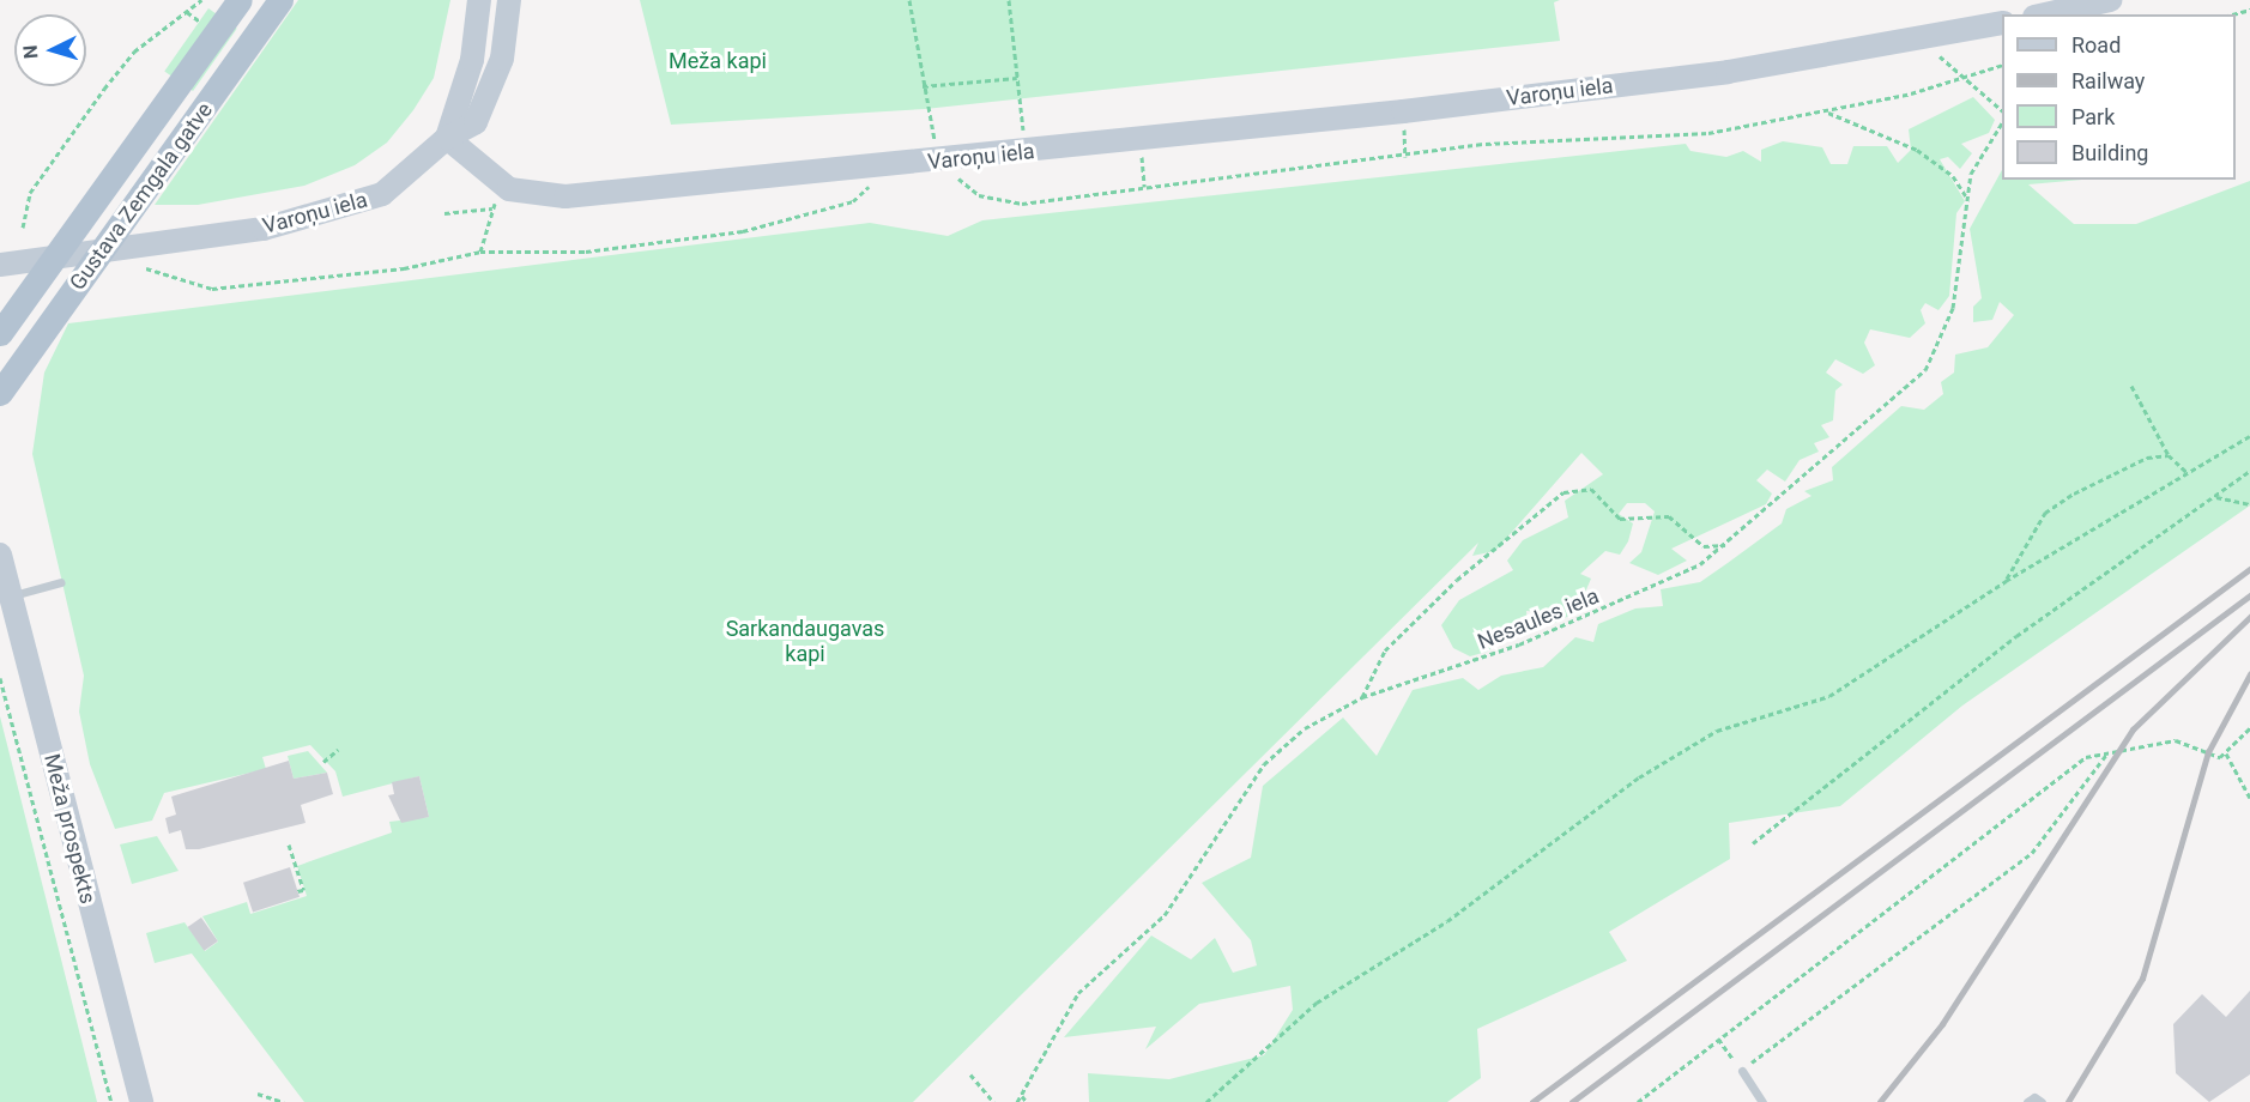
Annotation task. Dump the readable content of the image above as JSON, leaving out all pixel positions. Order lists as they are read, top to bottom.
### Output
{
  "streets": {
    "main road": ["Gustava Zemgala gatve"],
    "street": ["Varoņu iela", "Meža prospekts"],
    "path": ["Nesaules iela"]
  },
  "parks": ["Meža kapi", "Sarkandaugavas kapi"],
  "legend": [
    "Road",
    "Railway",
    "Park",
    "Building"
  ],
  "north": "left"
}
